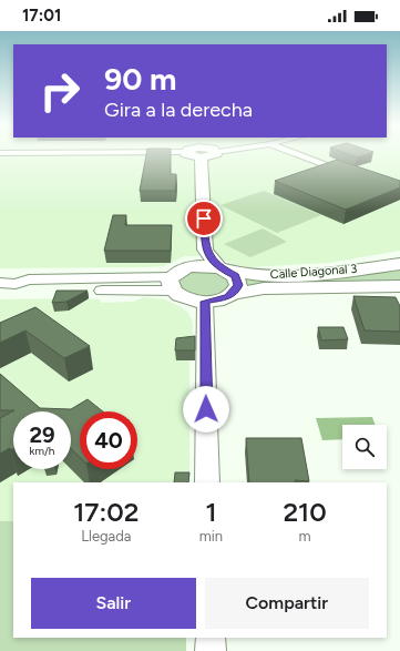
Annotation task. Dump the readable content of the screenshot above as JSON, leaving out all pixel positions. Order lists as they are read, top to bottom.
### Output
{
  "streets": {
    "main road": ["Calle Diagonal 3"]
  },
  "page": {
    "status": "17:01",
    "turn": ["90 m", "Gira a la derecha"],
    "speed": "29 km/h",
    "limit": "40",
    "eta": [
      "17:02",
      "Llegada",
      "1",
      "min",
      "210",
      "m"
    ],
    "buttons": ["Salir", "Compartir"]
  }
}
